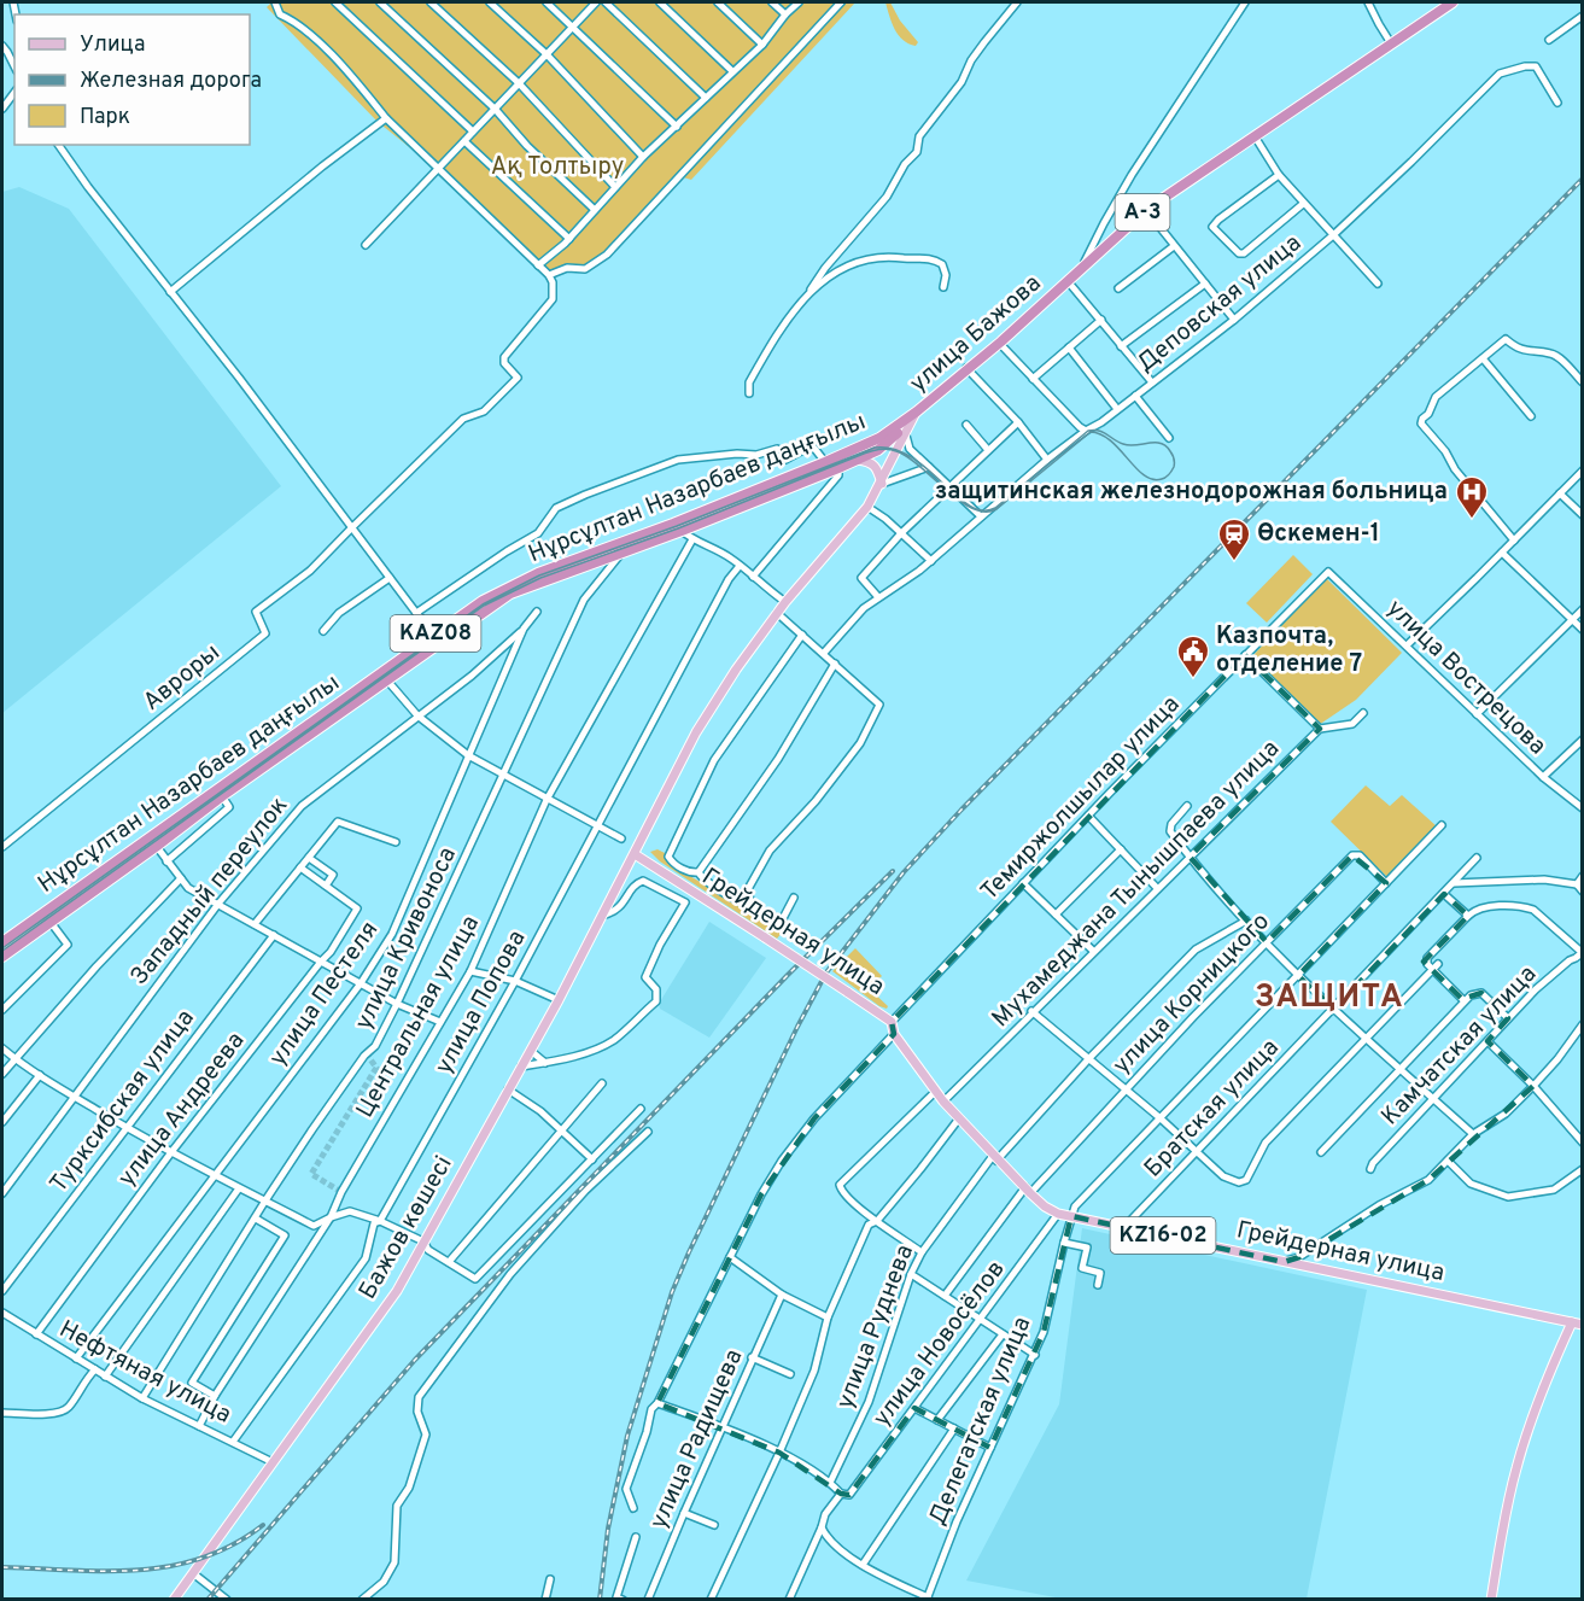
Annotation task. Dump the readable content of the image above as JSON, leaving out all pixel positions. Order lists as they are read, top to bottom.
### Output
{
  "streets": {
    "highway": [
      "A-3",
      "улица Бажова",
      "Нұрсұлтан Назарбаев даңғылы",
      "KAZ08"
    ],
    "main road": ["Грейдерная улица", "Бажов көшесі", "KZ16-02"],
    "street": [
      "Деповская улица",
      "Авроры",
      "улица Вострецова",
      "Темиржолшылар улица",
      "Мухамеджана Тынышпаева улица",
      "Западный переулок",
      "улица Кривоноса",
      "улица Пестеля",
      "улица Корницкого",
      "улица Попова",
      "Центральная улица",
      "Камчатская улица",
      "Турксибская улица",
      "Братская улица",
      "улица Андреева",
      "улица Руднева",
      "улица Новосёлов",
      "Нефтяная улица",
      "Делегатская улица",
      "улица Радищева"
    ]
  },
  "crossings": [
    ["улица Бажова", "Нұрсұлтан Назарбаев даңғылы"],
    ["улица Бажова", "Грейдерная улица"],
    ["улица Бажова", "Бажов көшесі"],
    ["Нұрсұлтан Назарбаев даңғылы", "улица Кривоноса"],
    ["улица Вострецова", "Темиржолшылар улица"],
    ["Темиржолшылар улица", "Грейдерная улица"],
    ["Мухамеджана Тынышпаева улица", "Грейдерная улица"],
    ["Западный переулок", "улица Пестеля"],
    ["Грейдерная улица", "улица Корницкого"],
    ["Грейдерная улица", "Братская улица"],
    ["Грейдерная улица", "Бажов көшесі"],
    ["Грейдерная улица", "KZ16-02"],
    ["Грейдерная улица", "улица Руднева"],
    ["Грейдерная улица", "улица Новосёлов"],
    ["Грейдерная улица", "Делегатская улица"],
    ["улица Кривоноса", "Нефтяная улица"],
    ["улица Пестеля", "Нефтяная улица"],
    ["улица Попова", "Нефтяная улица"],
    ["Центральная улица", "Нефтяная улица"],
    ["улица Андреева", "Нефтяная улица"],
    ["Бажов көшесі", "Нефтяная улица"]
  ],
  "districts": ["ЗАЩИТА"],
  "parks": ["Ақ Толтыру"],
  "places": {
    "hospital": ["защитинская железнодорожная больница"],
    "station": ["Өскемен-1"],
    "public building": ["Казпочта, отделение 7"]
  },
  "legend": ["Улица", "Железная дорога", "Парк"]
}
